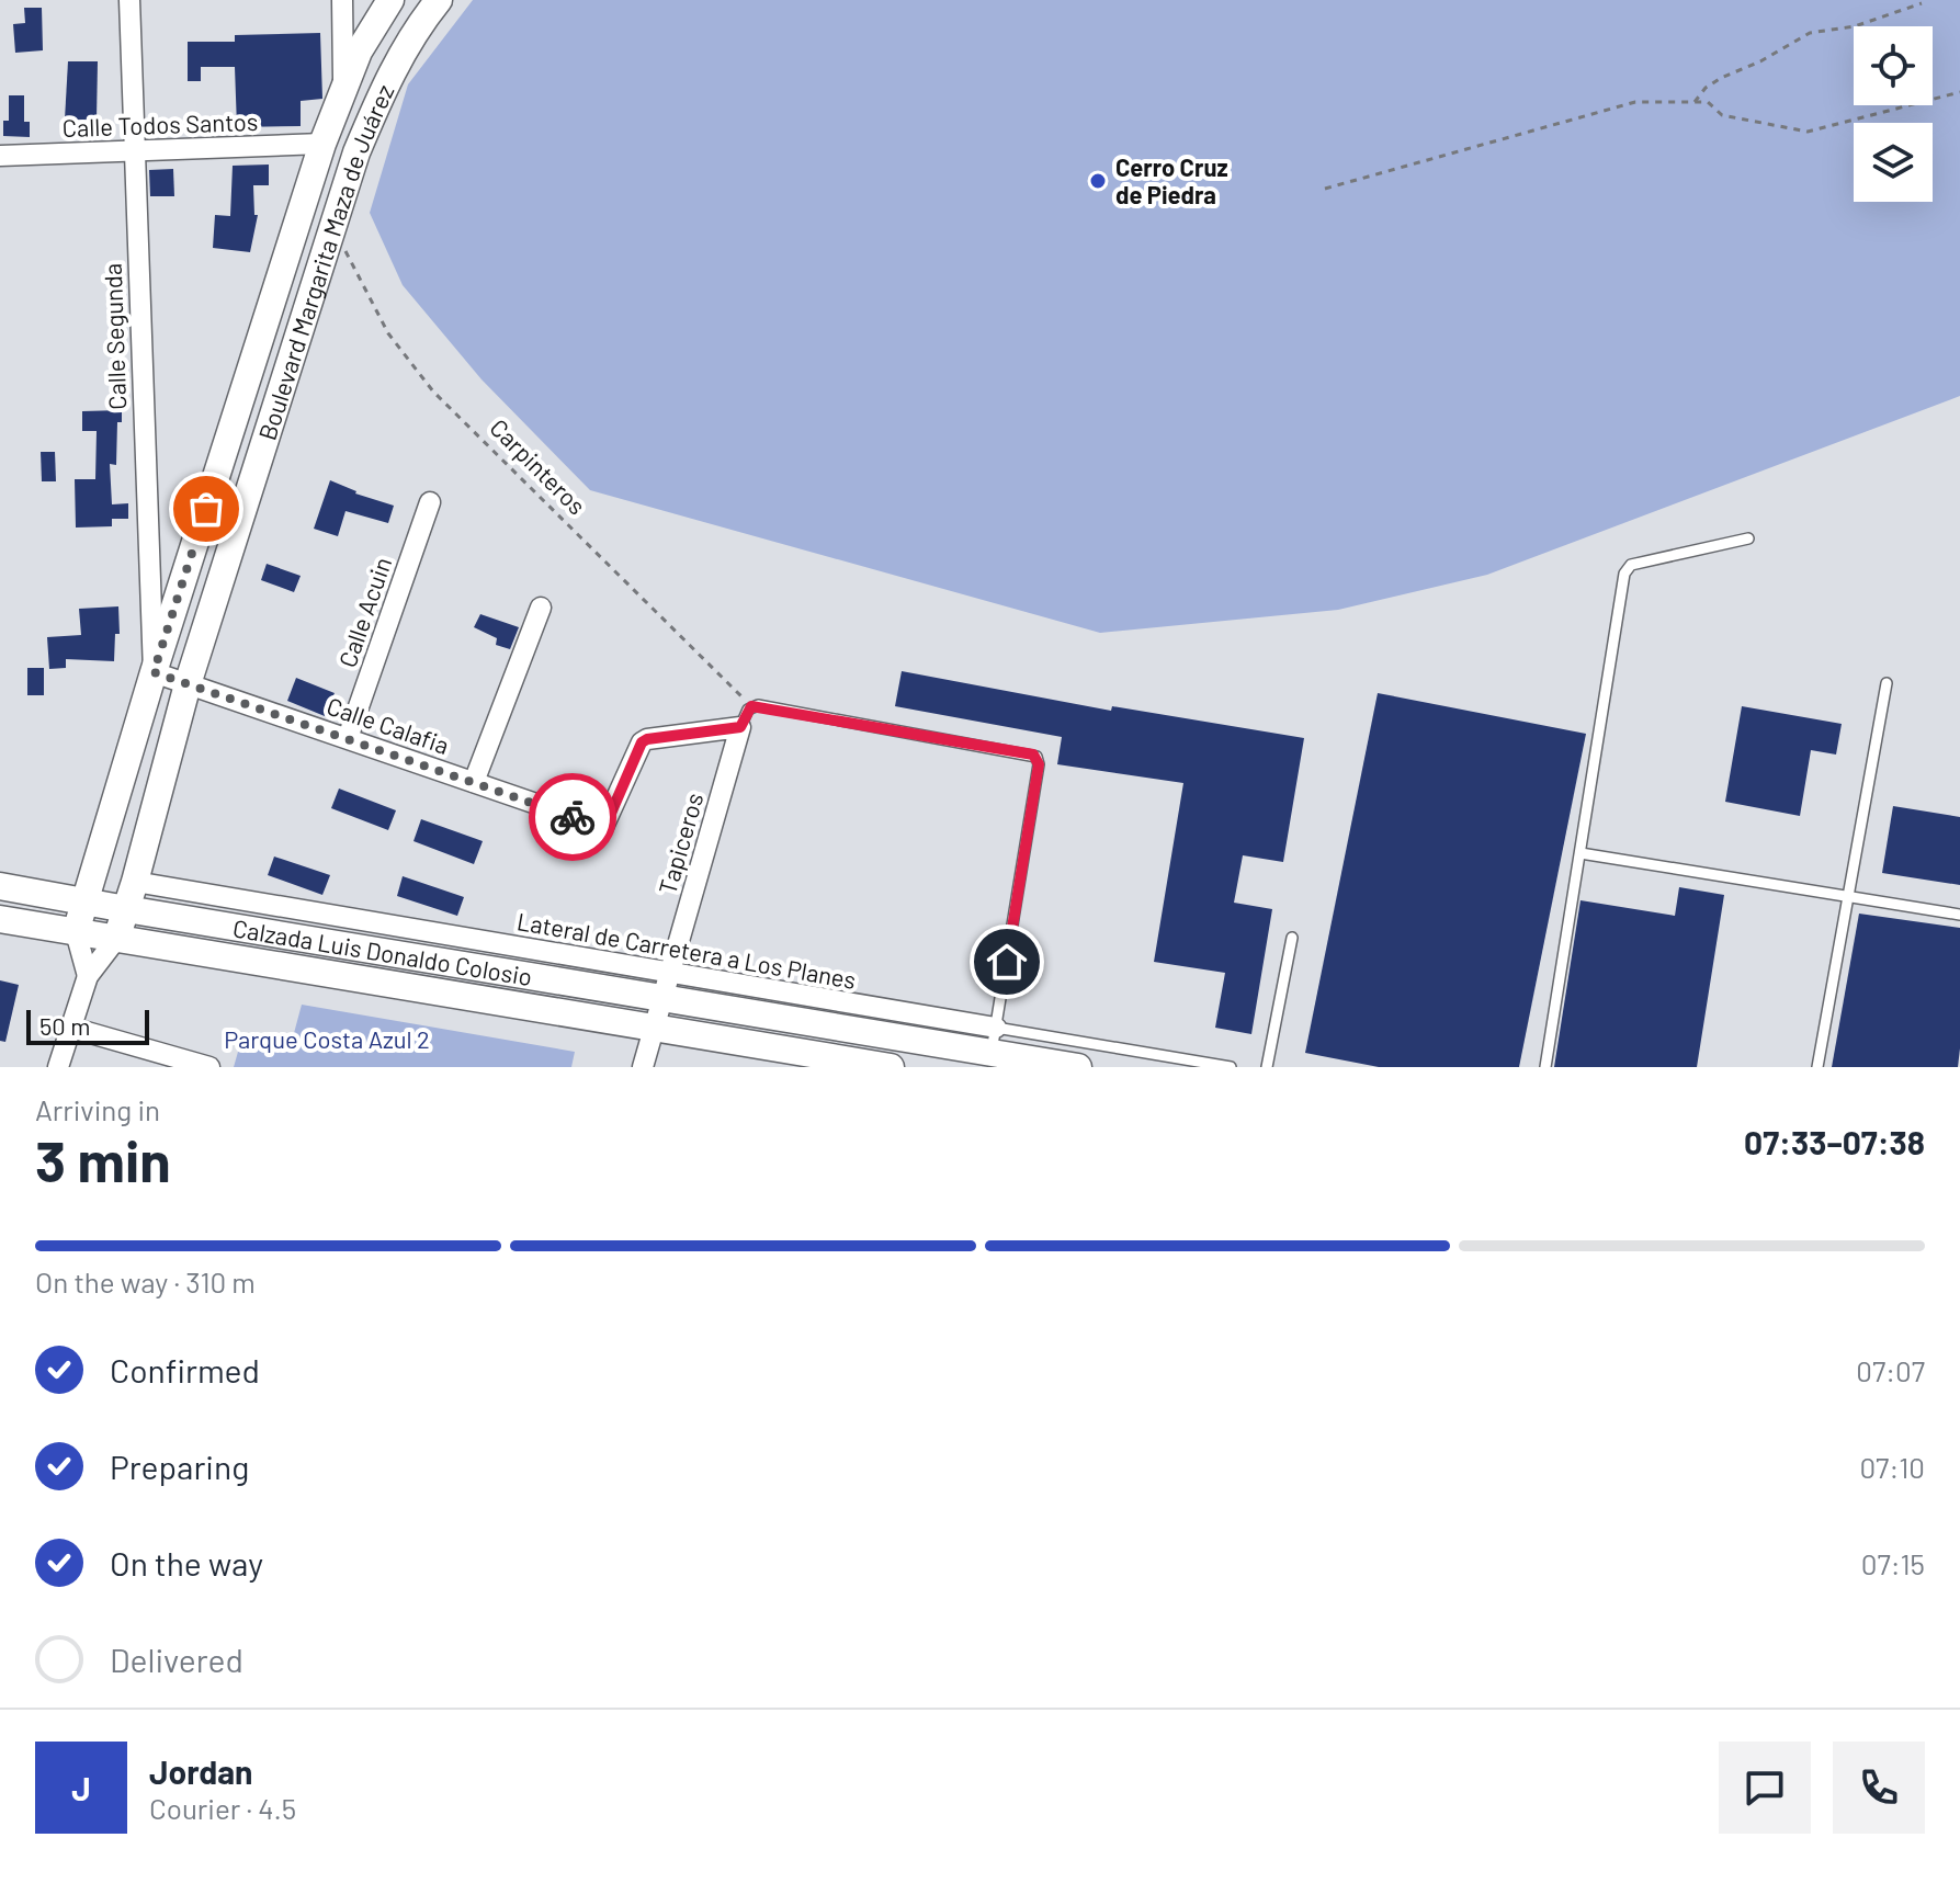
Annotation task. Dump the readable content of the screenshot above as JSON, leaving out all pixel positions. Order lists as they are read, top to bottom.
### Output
{
  "streets": {
    "main road": ["Boulevard Margarita Maza de Juárez", "Calzada Luis Donaldo Colosio"],
    "street": [
      "Calle Todos Santos",
      "Calle Segunda",
      "Calle Acuin",
      "Calle Calafia",
      "Tapiceros",
      "Lateral de Carretera a Los Planes"
    ],
    "path": ["Carpinteros"]
  },
  "crossings": [
    ["Calle Todos Santos", "Boulevard Margarita Maza de Juárez"],
    ["Calle Todos Santos", "Calle Segunda"],
    ["Boulevard Margarita Maza de Juárez", "Calle Segunda"],
    ["Boulevard Margarita Maza de Juárez", "Carpinteros"],
    ["Boulevard Margarita Maza de Juárez", "Calle Calafia"],
    ["Boulevard Margarita Maza de Juárez", "Lateral de Carretera a Los Planes"],
    ["Boulevard Margarita Maza de Juárez", "Calzada Luis Donaldo Colosio"],
    ["Calle Segunda", "Calle Calafia"],
    ["Calle Acuin", "Calle Calafia"],
    ["Calle Calafia", "Tapiceros"],
    ["Tapiceros", "Lateral de Carretera a Los Planes"],
    ["Tapiceros", "Calzada Luis Donaldo Colosio"],
    ["Lateral de Carretera a Los Planes", "Calzada Luis Donaldo Colosio"]
  ],
  "parks": ["Parque Costa Azul 2"],
  "places": ["Cerro Cruz de Piedra"],
  "scale_bar": "50 m",
  "page": {
    "scale": "50 m",
    "heading": ["3 min", "Arriving in", "07:33–07:38"],
    "panel": ["Jordan", "Courier · 4.5"],
    "bar": "On the way · 310 m",
    "list": [
      ["Confirmed", "07:07"],
      ["Preparing", "07:10"],
      ["On the way", "07:15"],
      "Delivered"
    ],
    "round": "J"
  }
}
